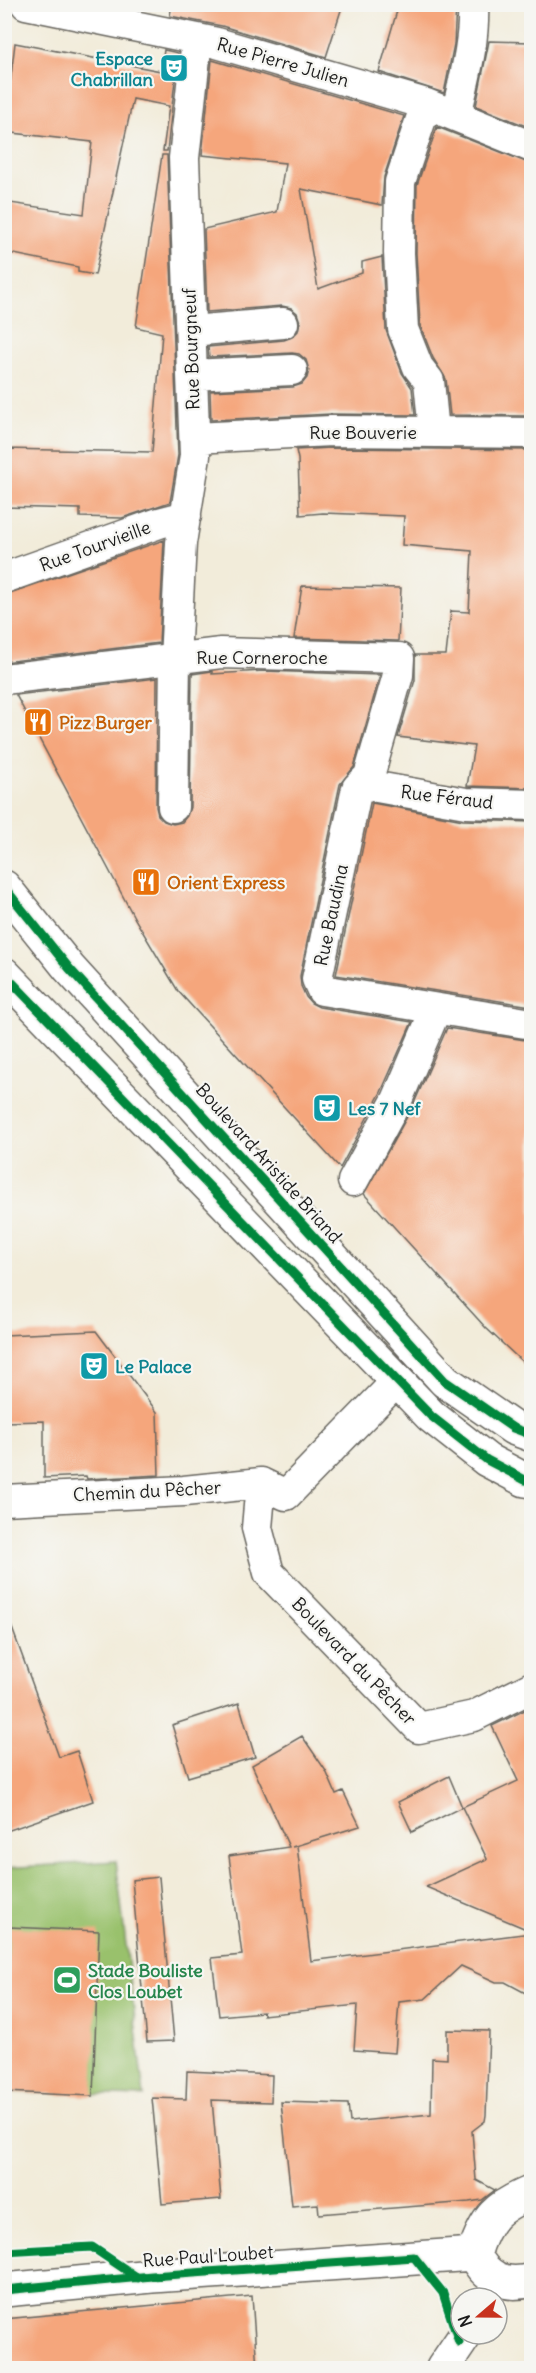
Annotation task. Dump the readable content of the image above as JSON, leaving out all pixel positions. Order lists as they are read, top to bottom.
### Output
{
  "streets": {
    "main road": ["Boulevard Aristide Briand", "Rue Paul Loubet"],
    "street": [
      "Rue Pierre Julien",
      "Rue Bourgneuf",
      "Rue Bouverie",
      "Rue Tourvieille",
      "Rue Corneroche",
      "Rue Féraud",
      "Rue Baudina",
      "Chemin du Pêcher",
      "Boulevard du Pêcher"
    ]
  },
  "crossings": [
    ["Rue Pierre Julien", "Rue Bourgneuf"],
    ["Rue Bourgneuf", "Rue Bouverie"],
    ["Rue Bourgneuf", "Rue Tourvieille"],
    ["Rue Bourgneuf", "Rue Corneroche"],
    ["Rue Corneroche", "Rue Féraud"],
    ["Rue Corneroche", "Rue Baudina"],
    ["Rue Féraud", "Rue Baudina"],
    ["Chemin du Pêcher", "Boulevard du Pêcher"]
  ],
  "places": {
    "theatre": ["Espace Chabrillan", "Les 7 Nef", "Le Palace"],
    "restaurant": ["Pizz Burger", "Orient Express"],
    "sports": ["Stade Bouliste Clos Loubet"]
  },
  "north": "left"
}
